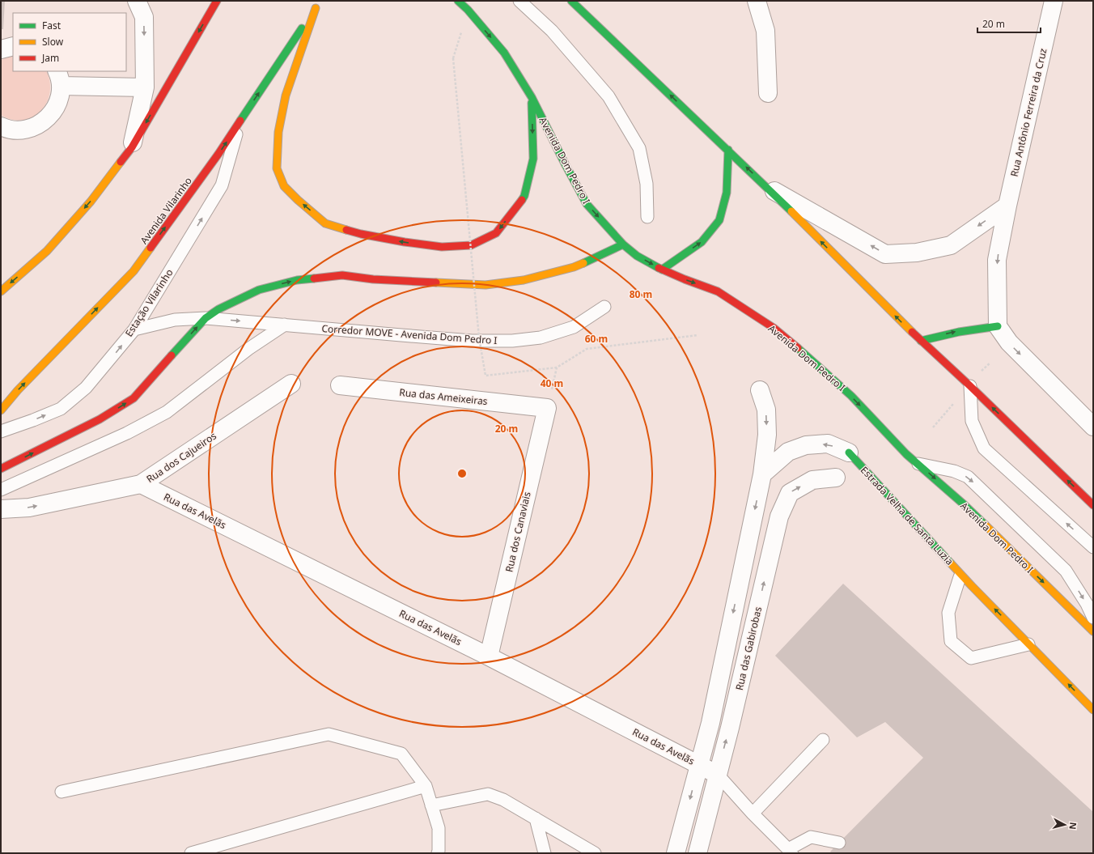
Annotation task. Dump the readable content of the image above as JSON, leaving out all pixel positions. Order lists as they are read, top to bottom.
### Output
{
  "streets": {
    "main road": ["Avenida Dom Pedro I", "Avenida Vilarinho", "Estrada Velha de Santa Luzia"],
    "street": [
      "Rua Antônio Ferreira da Cruz",
      "Rua das Ameixeiras",
      "Rua dos Cajueiros",
      "Rua das Avelãs",
      "Rua dos Canaviais",
      "Rua das Gabirobas"
    ],
    "lane": ["Estação Vilarinho", "Corredor MOVE - Avenida Dom Pedro I"]
  },
  "crossings": [
    ["Avenida Vilarinho", "Estação Vilarinho"],
    ["Estação Vilarinho", "Corredor MOVE - Avenida Dom Pedro I"],
    ["Rua das Ameixeiras", "Rua dos Canaviais"],
    ["Rua dos Cajueiros", "Rua das Avelãs"],
    ["Rua das Avelãs", "Rua dos Canaviais"],
    ["Rua das Avelãs", "Rua das Gabirobas"]
  ],
  "one_way": [
    "Rua Antônio Ferreira da Cruz",
    "Avenida Dom Pedro I",
    "Avenida Vilarinho",
    "Rua dos Cajueiros",
    "Estrada Velha de Santa Luzia"
  ],
  "legend": ["Fast", "Slow", "Jam"],
  "scale_bar": "20 m",
  "north": "right",
  "rings": [
    "80 m",
    "60 m",
    "40 m",
    "20 m"
  ]
}
